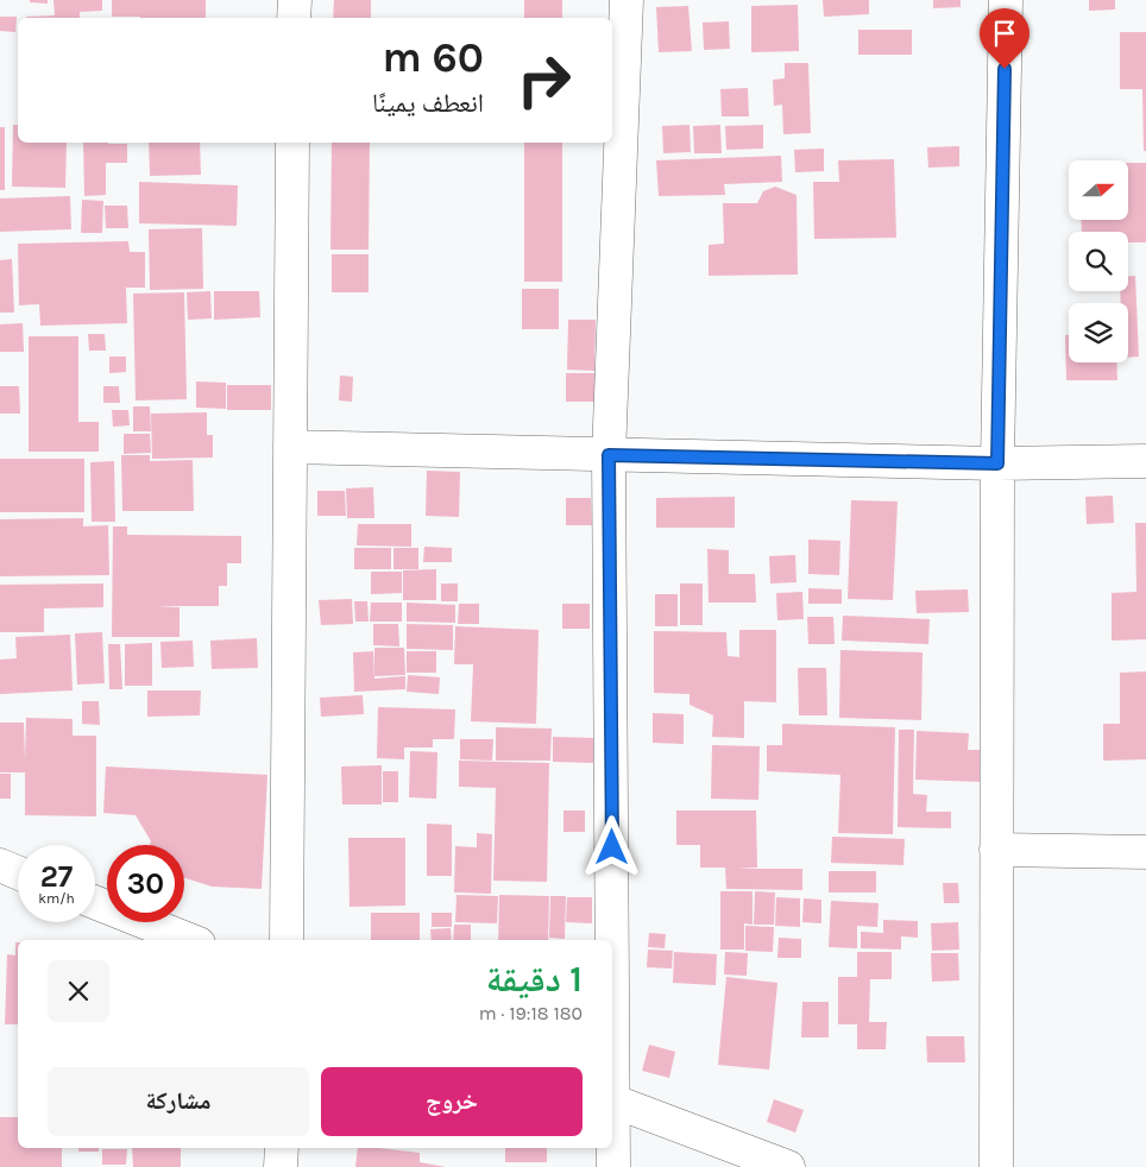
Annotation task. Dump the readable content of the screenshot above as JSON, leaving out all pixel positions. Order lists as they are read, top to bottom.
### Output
{
  "north": "right",
  "page": {
    "turn": ["60 m", "انعطف يمينًا"],
    "speed": "27 km/h",
    "limit": "30",
    "heading": ["1 دقيقة", "180 m · 19:18"],
    "buttons": ["خروج", "مشاركة"]
  }
}
